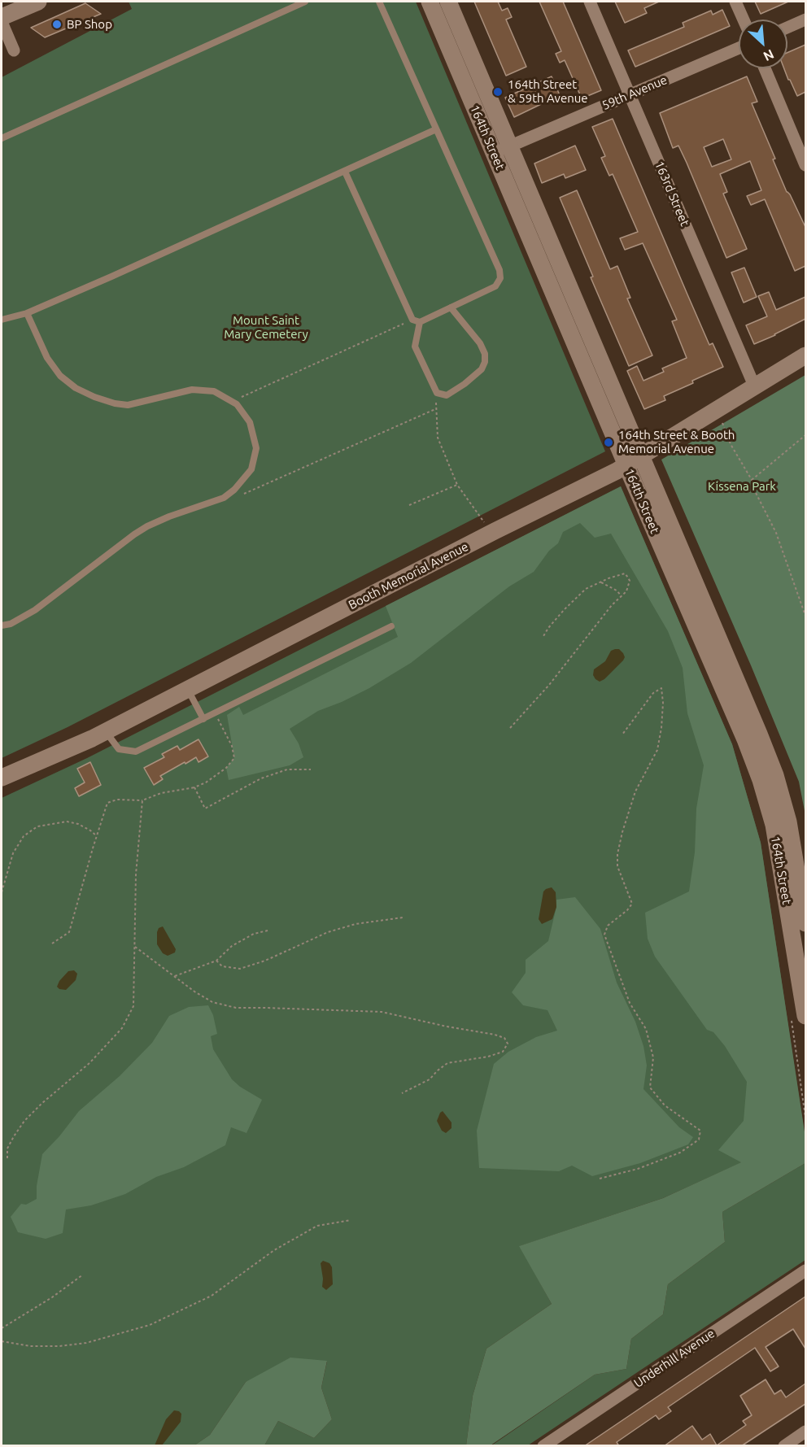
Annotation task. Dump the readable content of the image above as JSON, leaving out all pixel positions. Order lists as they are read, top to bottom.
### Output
{
  "streets": {
    "street": [
      "59th Avenue",
      "164th Street",
      "163rd Street",
      "Booth Memorial Avenue",
      "Underhill Avenue"
    ]
  },
  "crossings": [
    ["59th Avenue", "164th Street"],
    ["59th Avenue", "163rd Street"],
    ["164th Street", "Booth Memorial Avenue"],
    ["163rd Street", "Booth Memorial Avenue"]
  ],
  "parks": ["Mount Saint Mary Cemetery", "Kissena Park"],
  "places": ["BP Shop", "164th Street & 59th Avenue", "164th Street & Booth Memorial Avenue"],
  "north": "bottom right"
}
